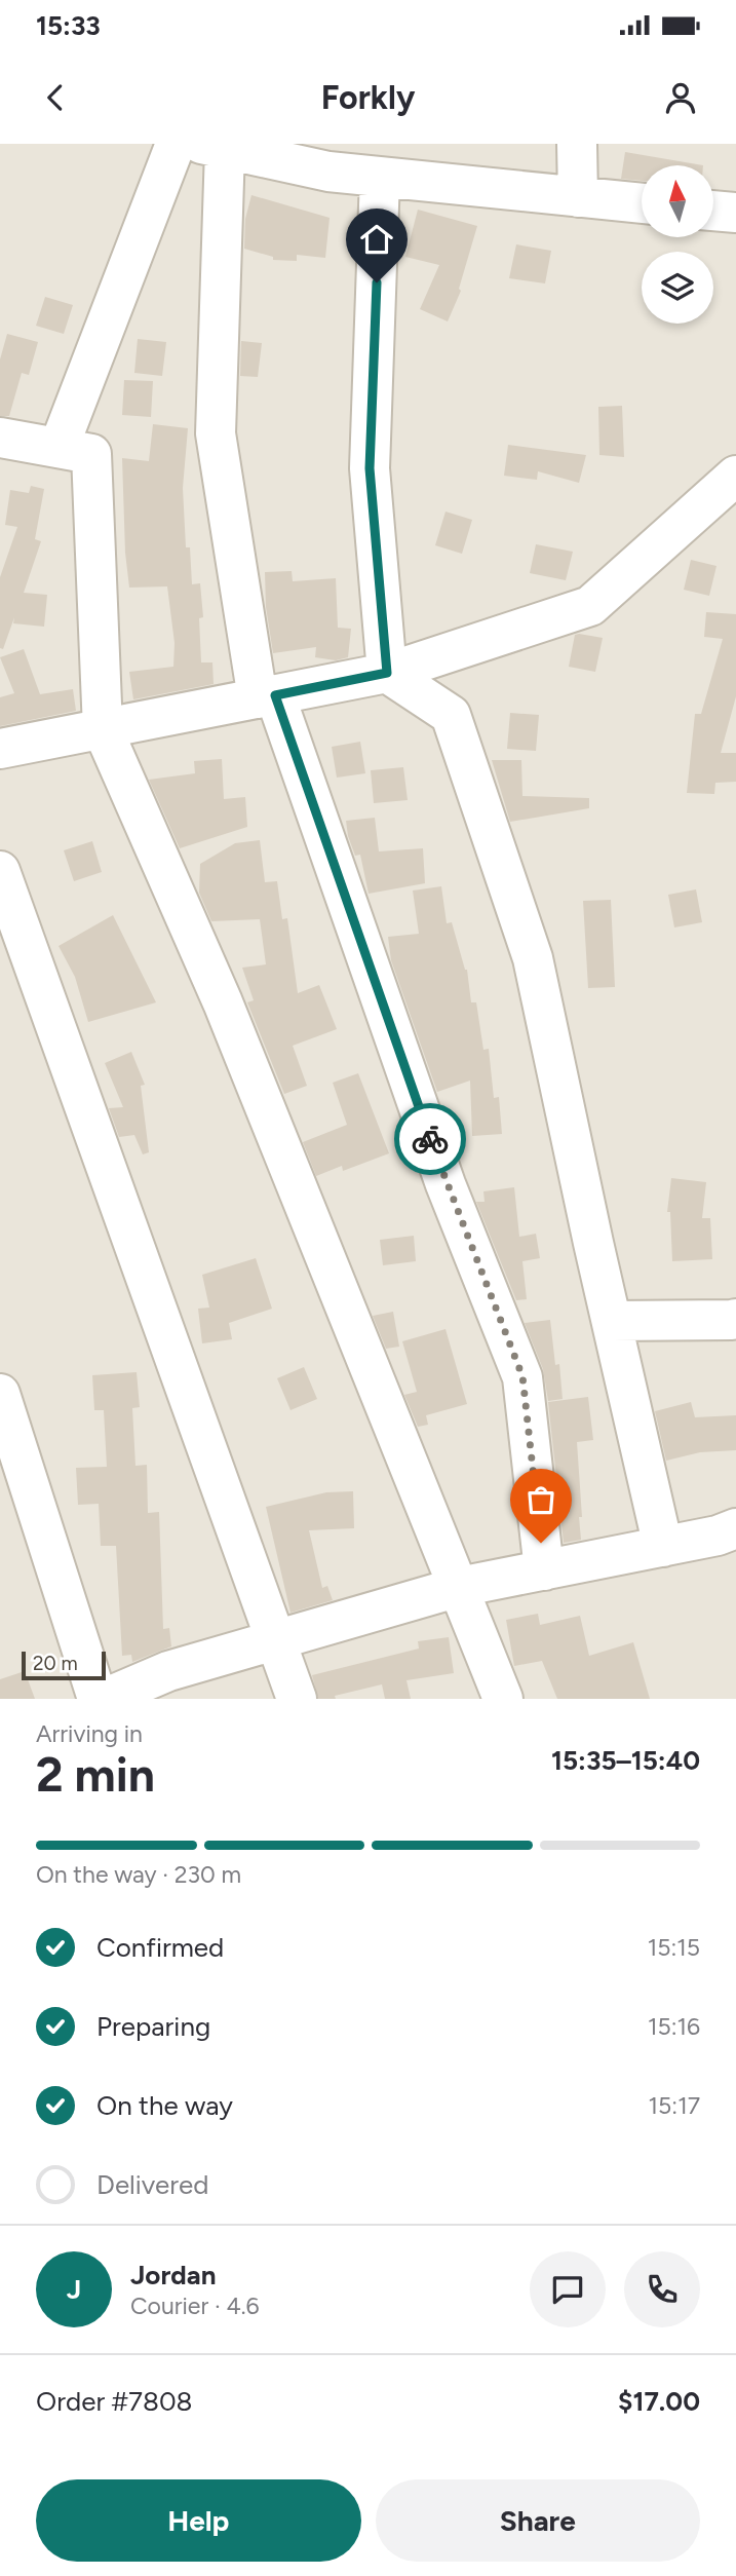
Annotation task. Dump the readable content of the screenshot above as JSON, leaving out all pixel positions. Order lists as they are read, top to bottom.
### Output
{
  "scale_bar": "20 m",
  "north": "top",
  "page": {
    "status": "15:33",
    "header": "Forkly",
    "scale": "20 m",
    "heading": ["2 min", "Arriving in", "15:35–15:40"],
    "panel": [
      "Jordan",
      "Courier · 4.6",
      "Order #7808",
      "$17.00"
    ],
    "bar": "On the way · 230 m",
    "list": [
      ["Confirmed", "15:15"],
      ["Preparing", "15:16"],
      ["On the way", "15:17"],
      "Delivered"
    ],
    "round": "J",
    "buttons": ["Help", "Share"]
  }
}
